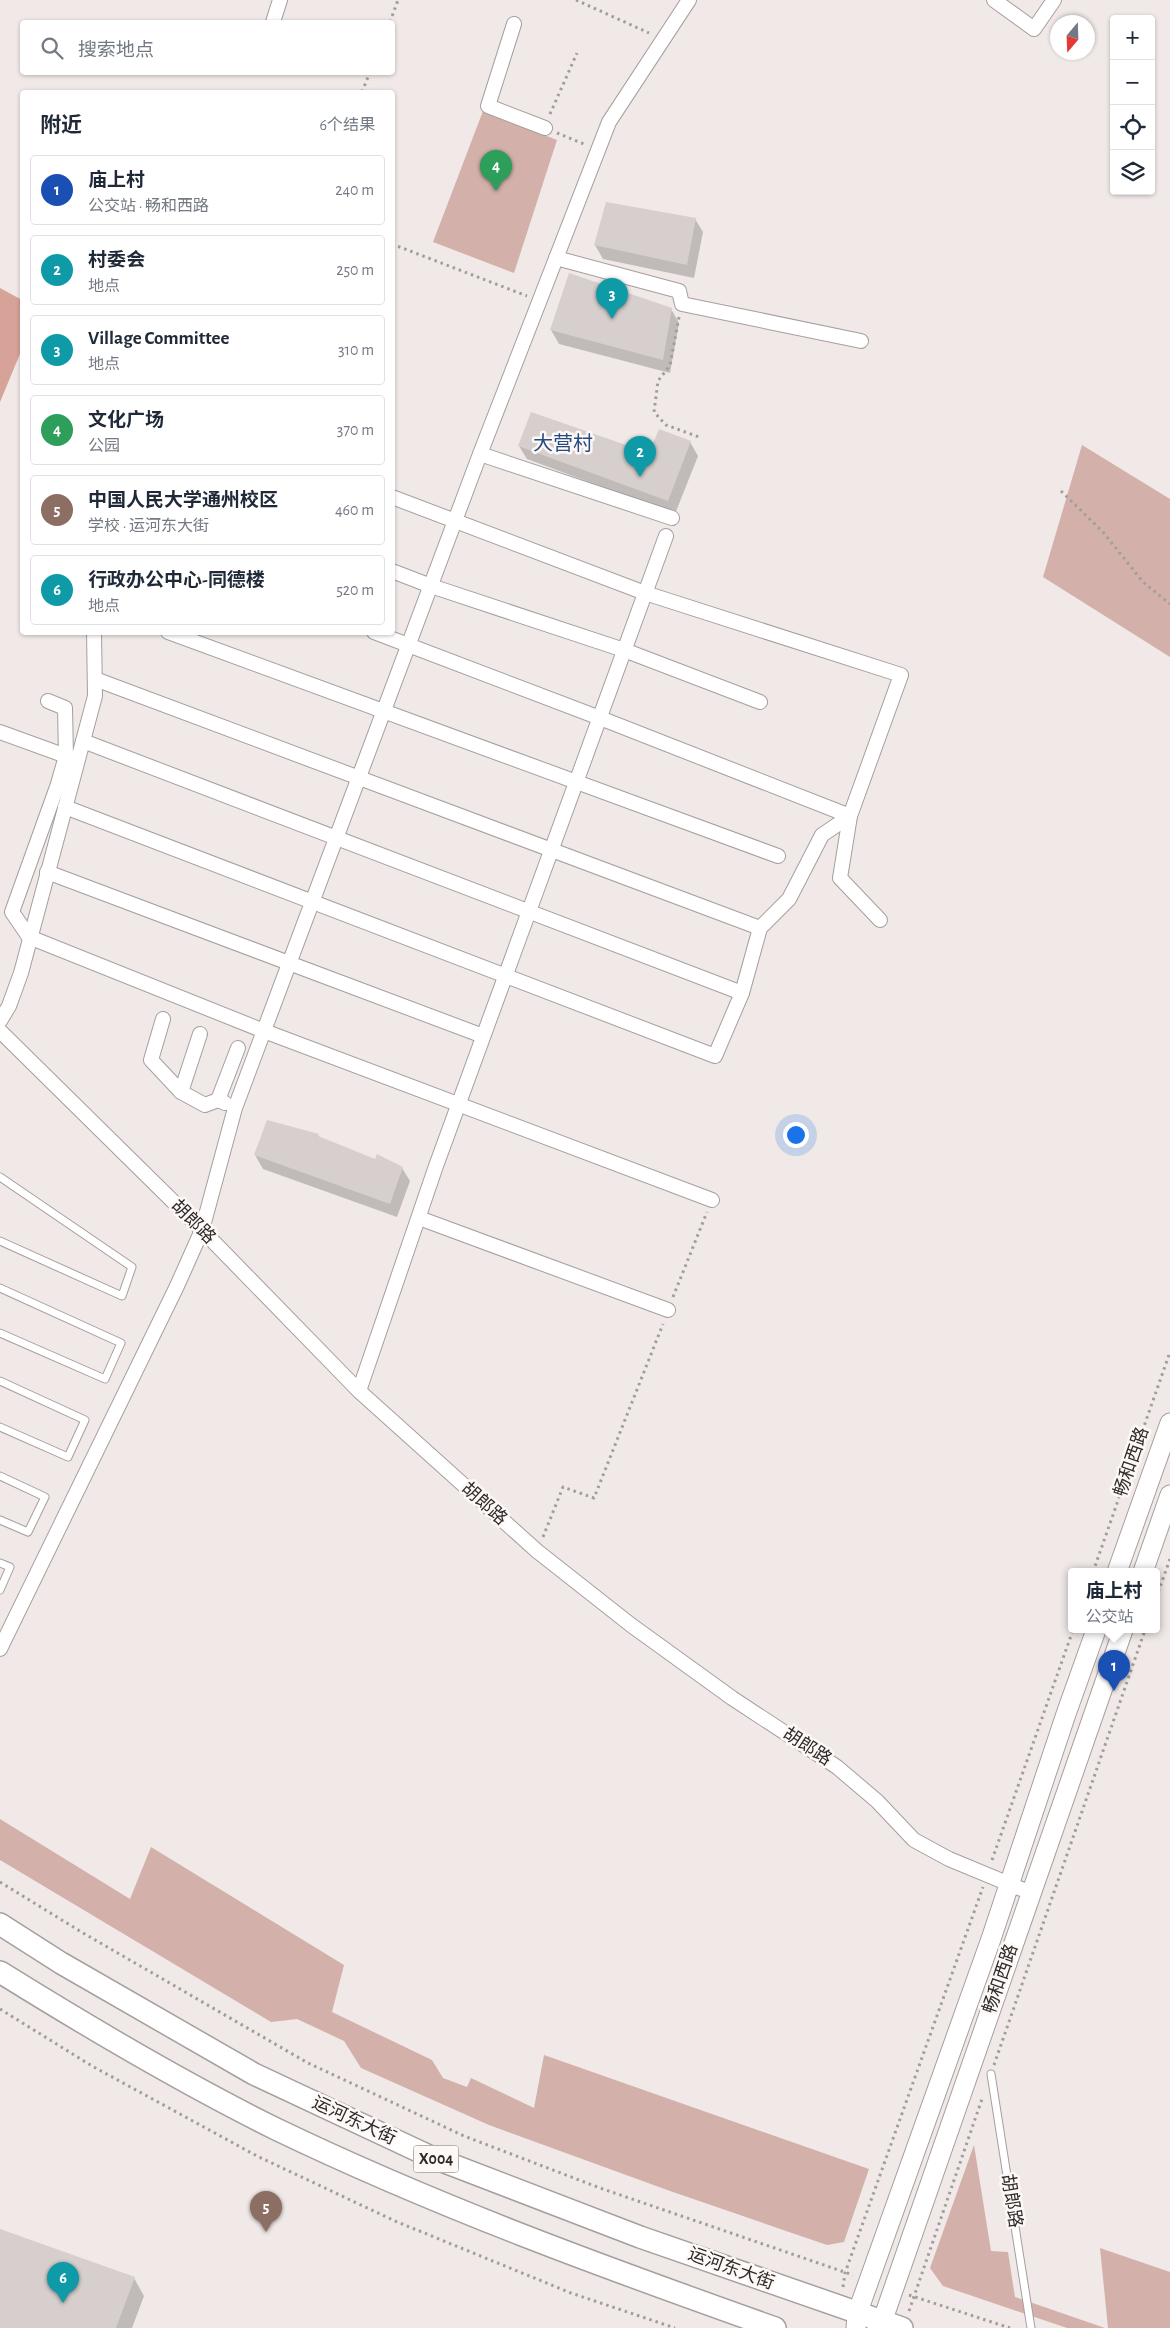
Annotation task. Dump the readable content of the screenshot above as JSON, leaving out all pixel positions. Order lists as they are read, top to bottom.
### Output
{
  "streets": {
    "main road": ["畅和西路", "运河东大街", "X004"],
    "street": ["胡郎路"]
  },
  "crossings": [
    ["胡郎路", "畅和西路"],
    ["畅和西路", "运河东大街"]
  ],
  "districts": ["大营村"],
  "north": "bottom",
  "page": {
    "map_buttons": ["+", "−"],
    "search": "搜索地点",
    "heading": ["附近", "6个结果"],
    "pins": [
      "4",
      "3",
      "2",
      "1",
      "5",
      "6"
    ],
    "list": [
      {
        "mark": "1",
        "name": "庙上村",
        "note": "公交站 · 畅和西路",
        "value": "240 m"
      },
      {
        "mark": "2",
        "name": "村委会",
        "note": "地点",
        "value": "250 m"
      },
      {
        "mark": "3",
        "name": "Village Committee",
        "note": "地点",
        "value": "310 m"
      },
      {
        "mark": "4",
        "name": "文化广场",
        "note": "公园",
        "value": "370 m"
      },
      {
        "mark": "5",
        "name": "中国人民大学通州校区",
        "note": "学校 · 运河东大街",
        "value": "460 m"
      },
      {
        "mark": "6",
        "name": "行政办公中心-同德楼",
        "note": "地点",
        "value": "520 m"
      }
    ],
    "popup": ["庙上村", "公交站"]
  }
}
